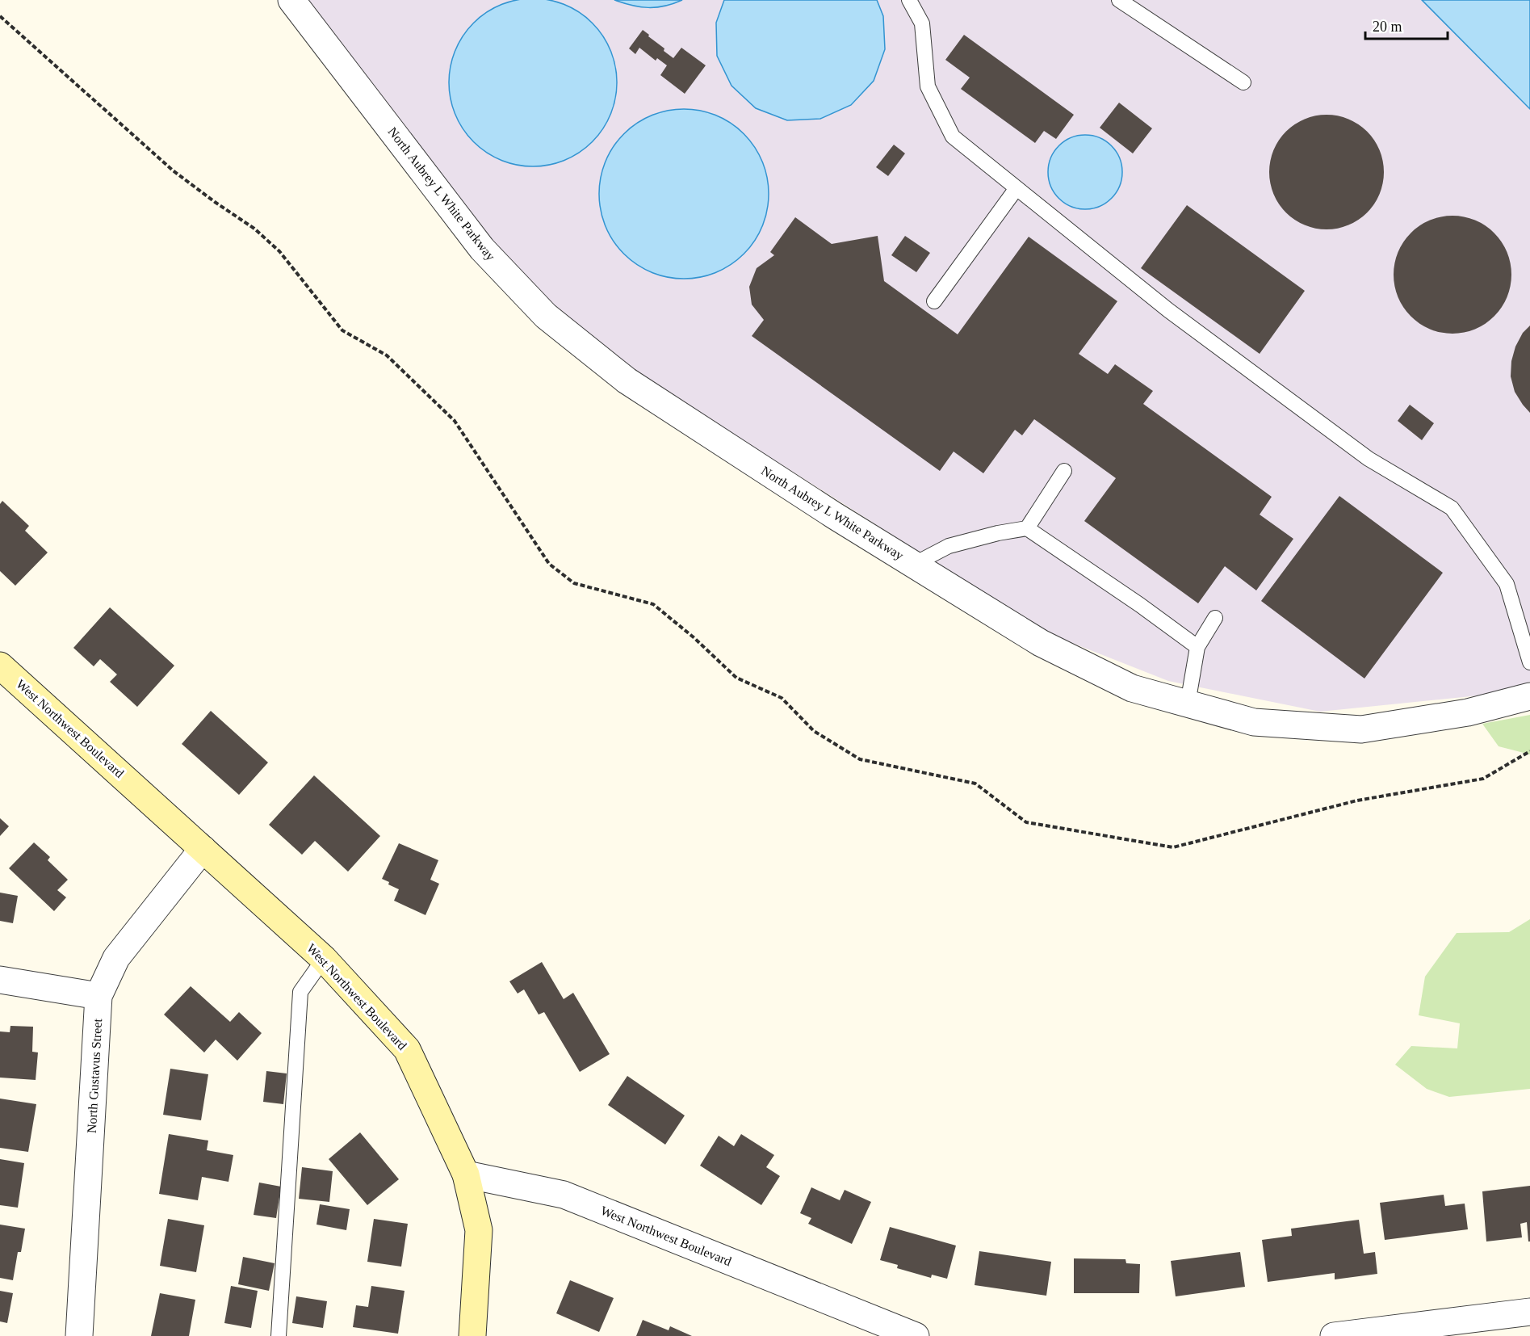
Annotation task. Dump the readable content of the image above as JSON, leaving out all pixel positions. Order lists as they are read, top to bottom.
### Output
{
  "streets": {
    "main road": ["West Northwest Boulevard"],
    "street": ["North Aubrey L White Parkway", "North Gustavus Street"]
  },
  "crossings": [
    ["West Northwest Boulevard", "North Gustavus Street"]
  ],
  "scale_bar": "20 m"
}
